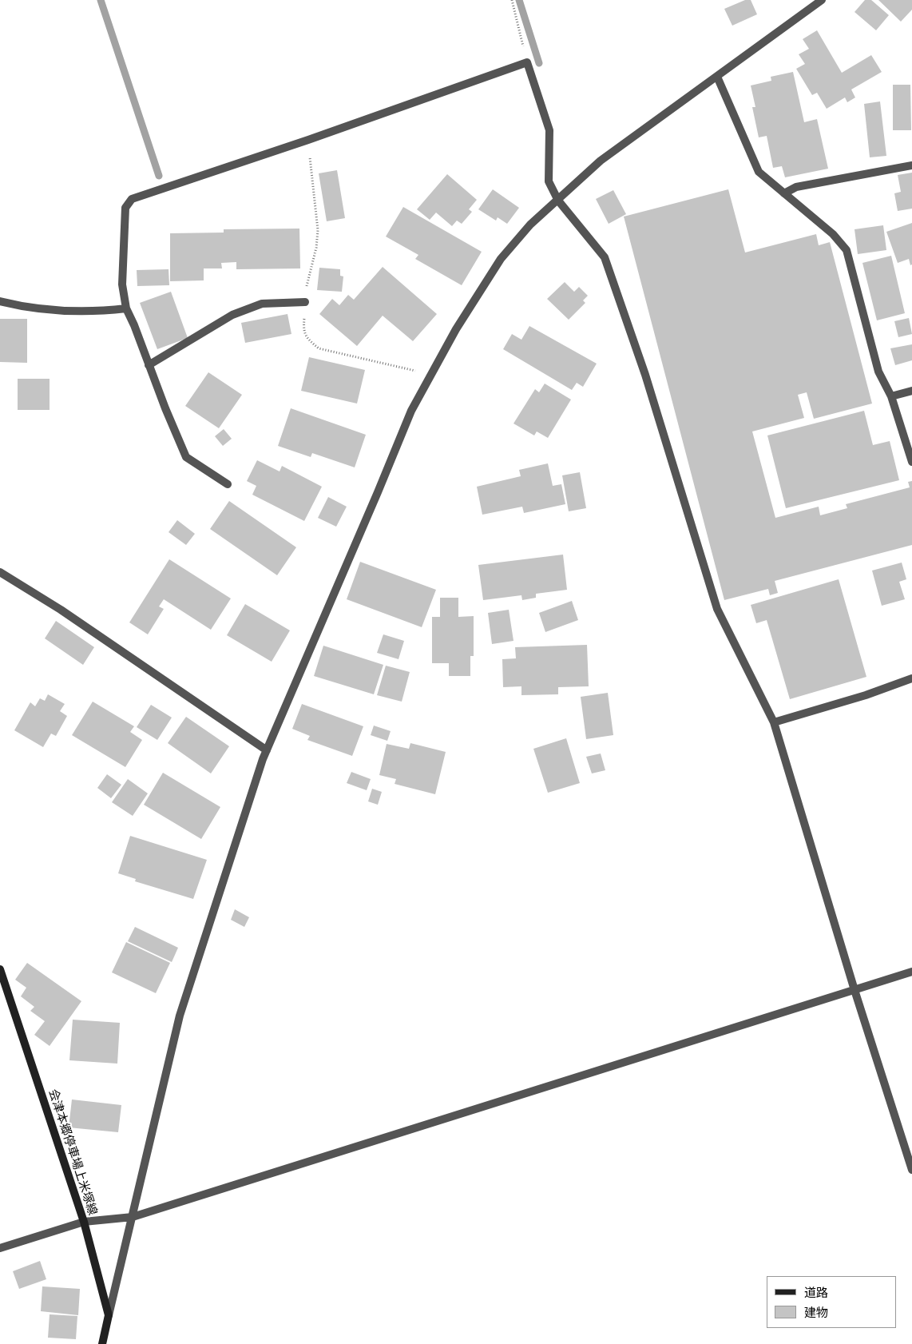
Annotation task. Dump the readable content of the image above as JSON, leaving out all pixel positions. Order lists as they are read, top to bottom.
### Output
{
  "streets": {
    "main road": ["会津本郷停車場上米塚線"]
  },
  "legend": ["道路", "建物"]
}
